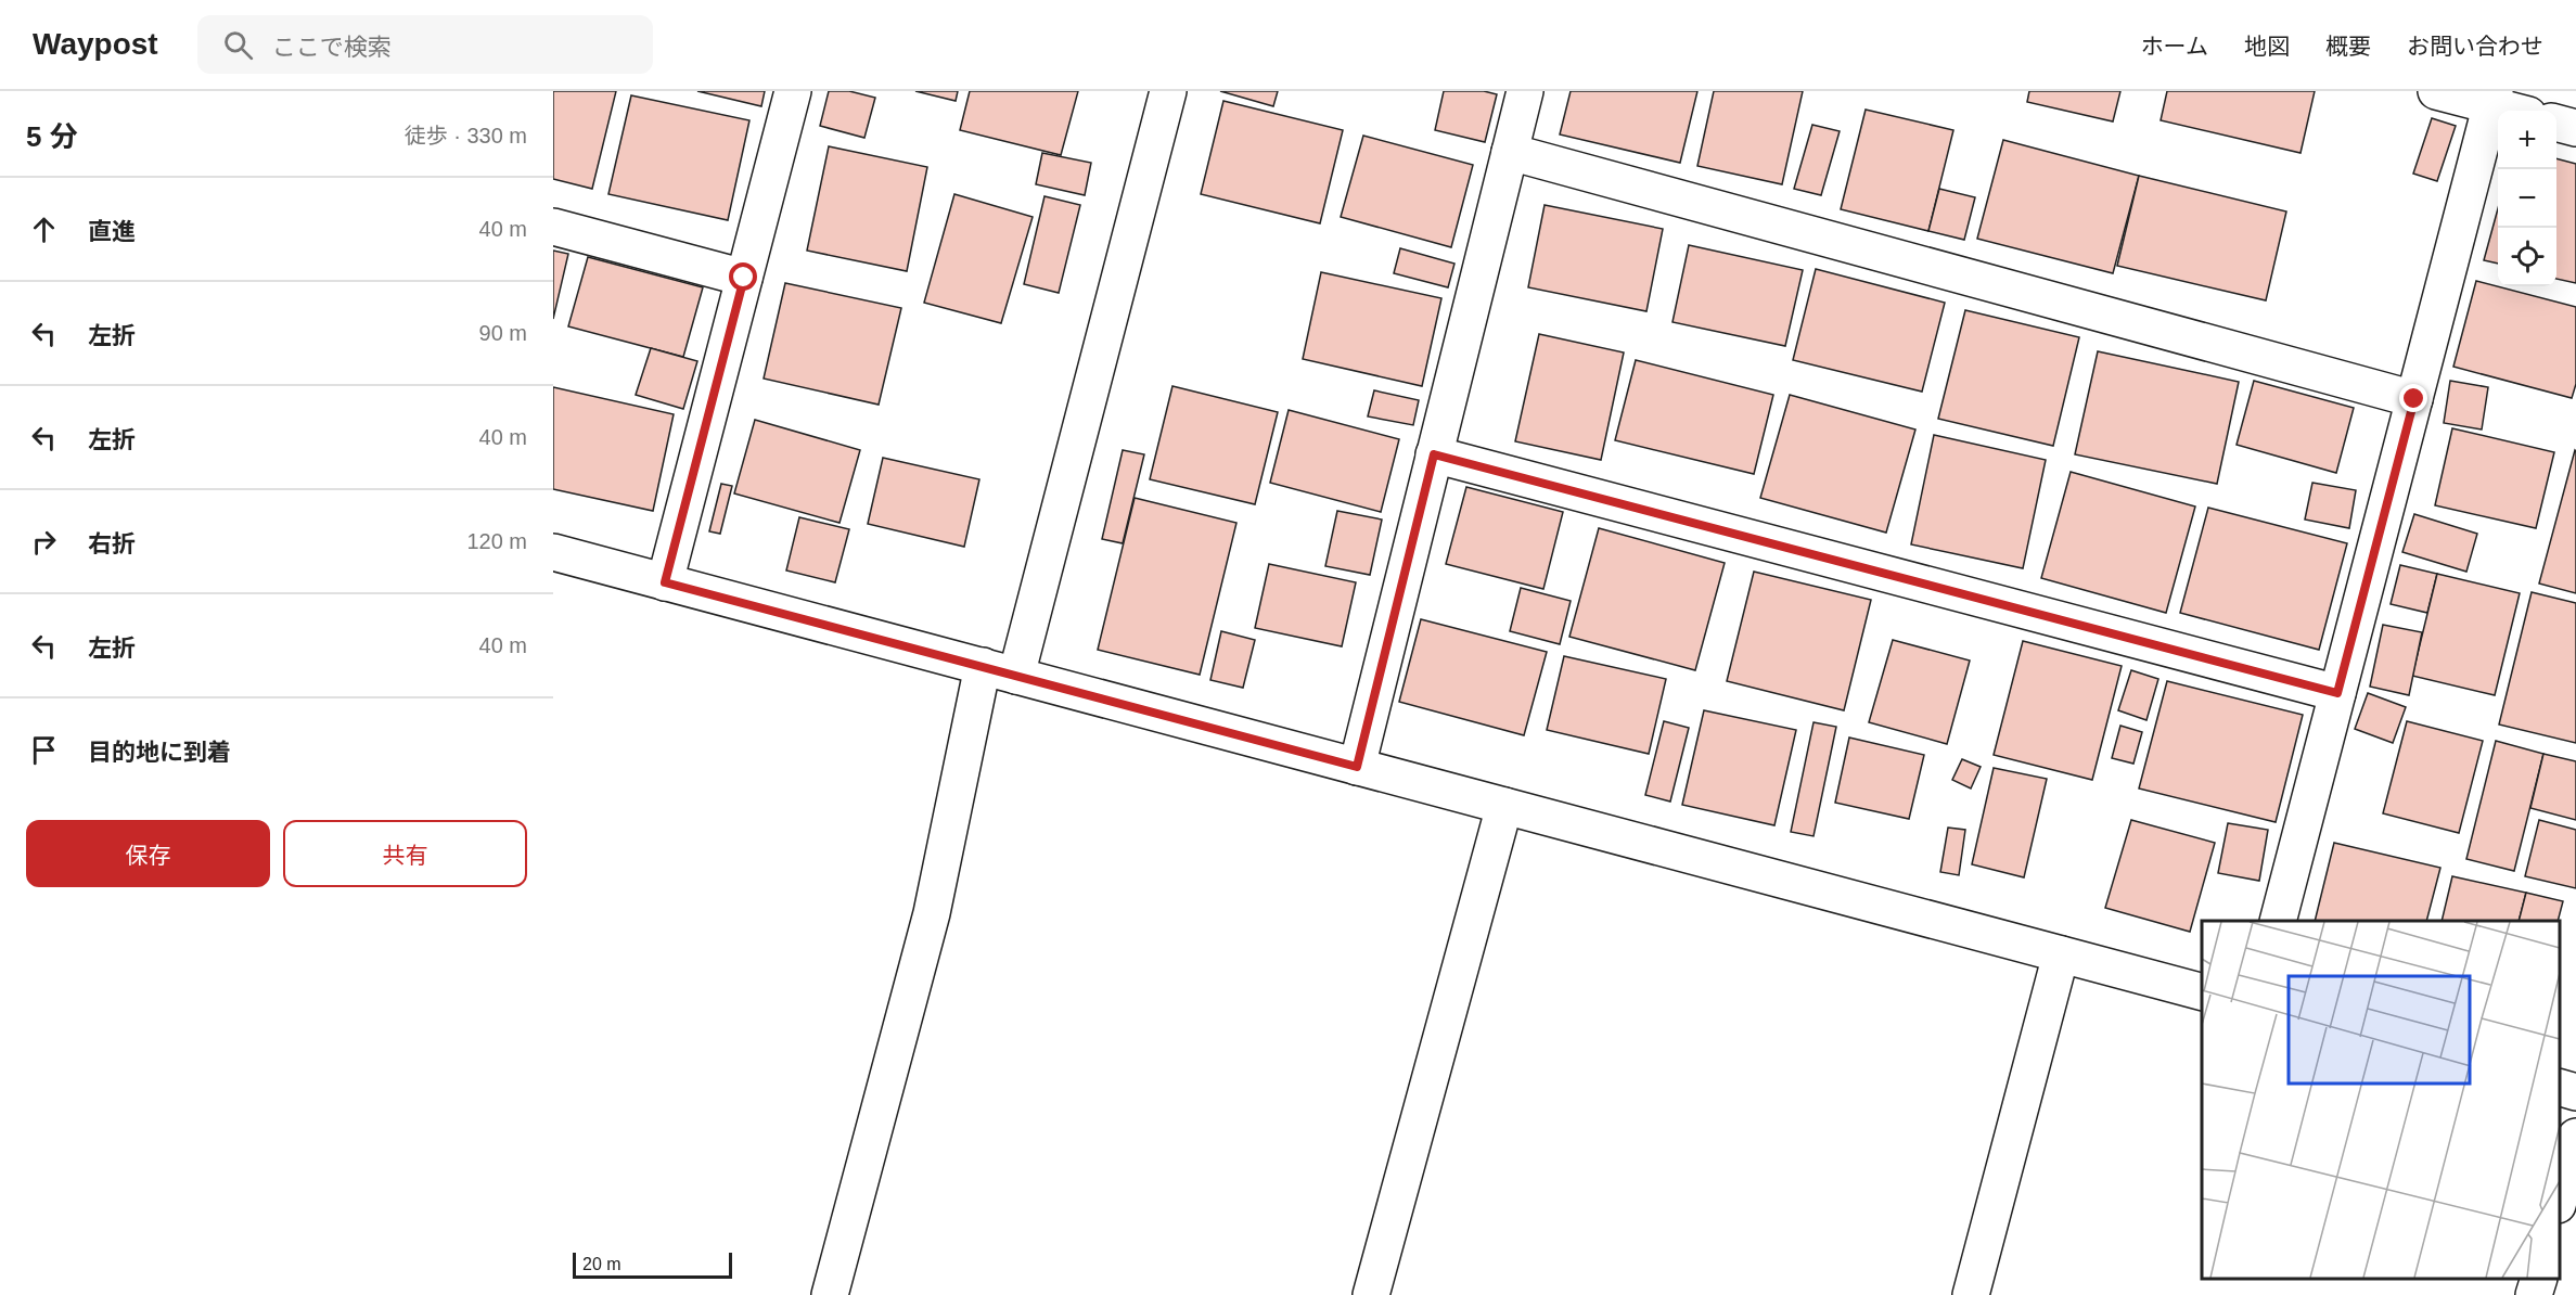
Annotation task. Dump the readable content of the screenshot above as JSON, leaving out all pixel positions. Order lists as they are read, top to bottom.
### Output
{
  "scale_bar": "20 m",
  "page": {
    "header": "Waypost",
    "search": "ここで検索",
    "nav": [
      "ホーム",
      "地図",
      "概要",
      "お問い合わせ"
    ],
    "heading": ["5 分", "徒歩 · 330 m"],
    "map_buttons": ["+", "−"],
    "list": [
      ["直進", "40 m"],
      ["左折", "90 m"],
      ["左折", "40 m"],
      ["右折", "120 m"],
      ["左折", "40 m"],
      "目的地に到着"
    ],
    "buttons": ["保存", "共有"],
    "scale": "20 m"
  }
}
